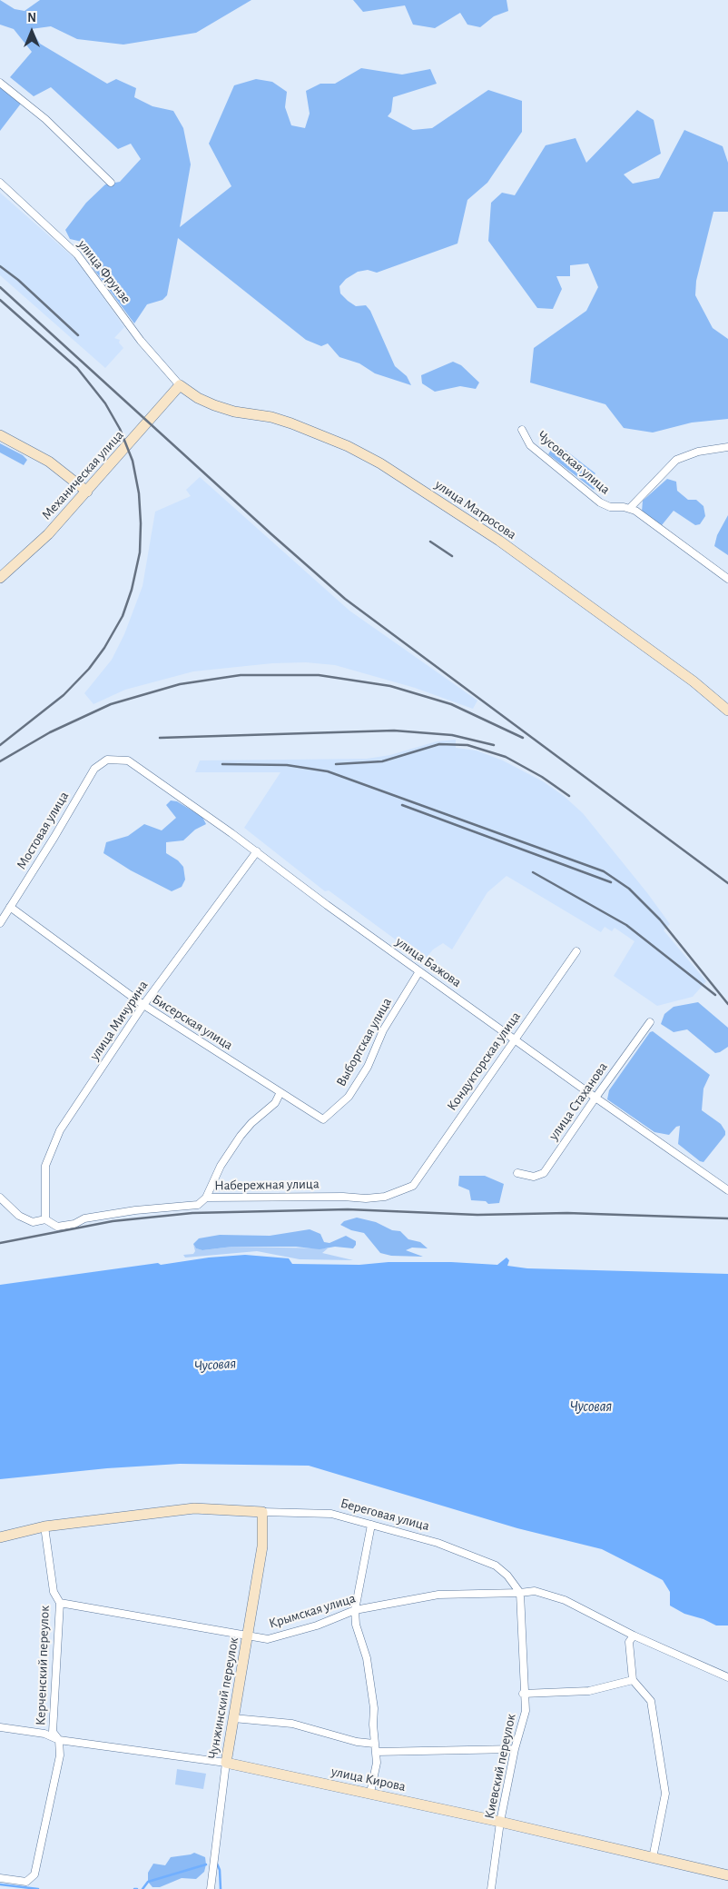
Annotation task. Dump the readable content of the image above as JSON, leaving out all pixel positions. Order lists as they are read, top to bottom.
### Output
{
  "streets": {
    "street": [
      "улица Фрунзе",
      "Чусовская улица",
      "Механическая улица",
      "улица Матросова",
      "Мостовая улица",
      "улица Бажова",
      "улица Мичурина",
      "Бисерская улица",
      "Выборгская улица",
      "Кондукторская улица",
      "улица Стаханова",
      "Набережная улица",
      "Береговая улица",
      "Крымская улица",
      "Керченский переулок",
      "Чунжинский переулок",
      "Киевский переулок",
      "улица Кирова"
    ]
  },
  "crossings": [
    ["улица Фрунзе", "Механическая улица"],
    ["улица Фрунзе", "улица Матросова"],
    ["Механическая улица", "улица Матросова"],
    ["Мостовая улица", "улица Бажова"],
    ["Мостовая улица", "Бисерская улица"],
    ["улица Бажова", "улица Мичурина"],
    ["улица Бажова", "Выборгская улица"],
    ["улица Бажова", "Кондукторская улица"],
    ["улица Бажова", "улица Стаханова"],
    ["улица Мичурина", "Бисерская улица"],
    ["улица Мичурина", "Набережная улица"],
    ["Бисерская улица", "Выборгская улица"],
    ["Кондукторская улица", "Набережная улица"],
    ["Береговая улица", "Крымская улица"],
    ["Береговая улица", "Керченский переулок"],
    ["Береговая улица", "Чунжинский переулок"],
    ["Береговая улица", "Киевский переулок"],
    ["Крымская улица", "Керченский переулок"],
    ["Крымская улица", "Чунжинский переулок"],
    ["Крымская улица", "Киевский переулок"],
    ["Керченский переулок", "улица Кирова"],
    ["Чунжинский переулок", "улица Кирова"],
    ["Киевский переулок", "улица Кирова"]
  ],
  "water": ["Чусовая"],
  "north": "top"
}
